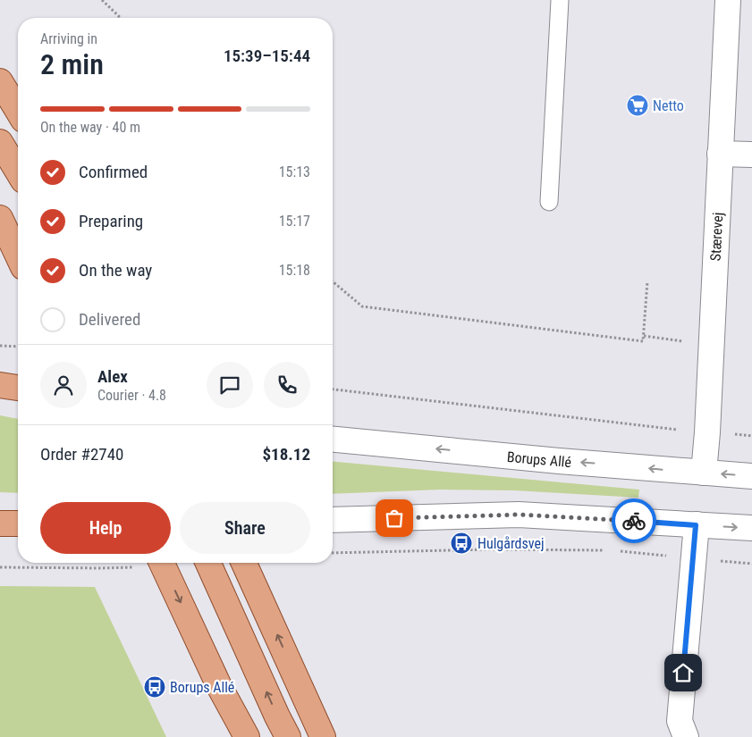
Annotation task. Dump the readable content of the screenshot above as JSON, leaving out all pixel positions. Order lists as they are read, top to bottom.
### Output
{
  "streets": {
    "street": ["Stærevej", "Borups Allé"]
  },
  "crossings": [
    ["Stærevej", "Borups Allé"]
  ],
  "places": {
    "supermarket": ["Netto"],
    "bus stop": ["Hulgårdsvej", "Borups Allé"]
  },
  "page": {
    "heading": ["2 min", "Arriving in", "15:39–15:44"],
    "panel": [
      "Alex",
      "Courier · 4.8",
      "Order #2740",
      "$18.12"
    ],
    "bar": "On the way · 40 m",
    "list": [
      ["Confirmed", "15:13"],
      ["Preparing", "15:17"],
      ["On the way", "15:18"],
      "Delivered"
    ],
    "buttons": ["Help", "Share"]
  }
}
